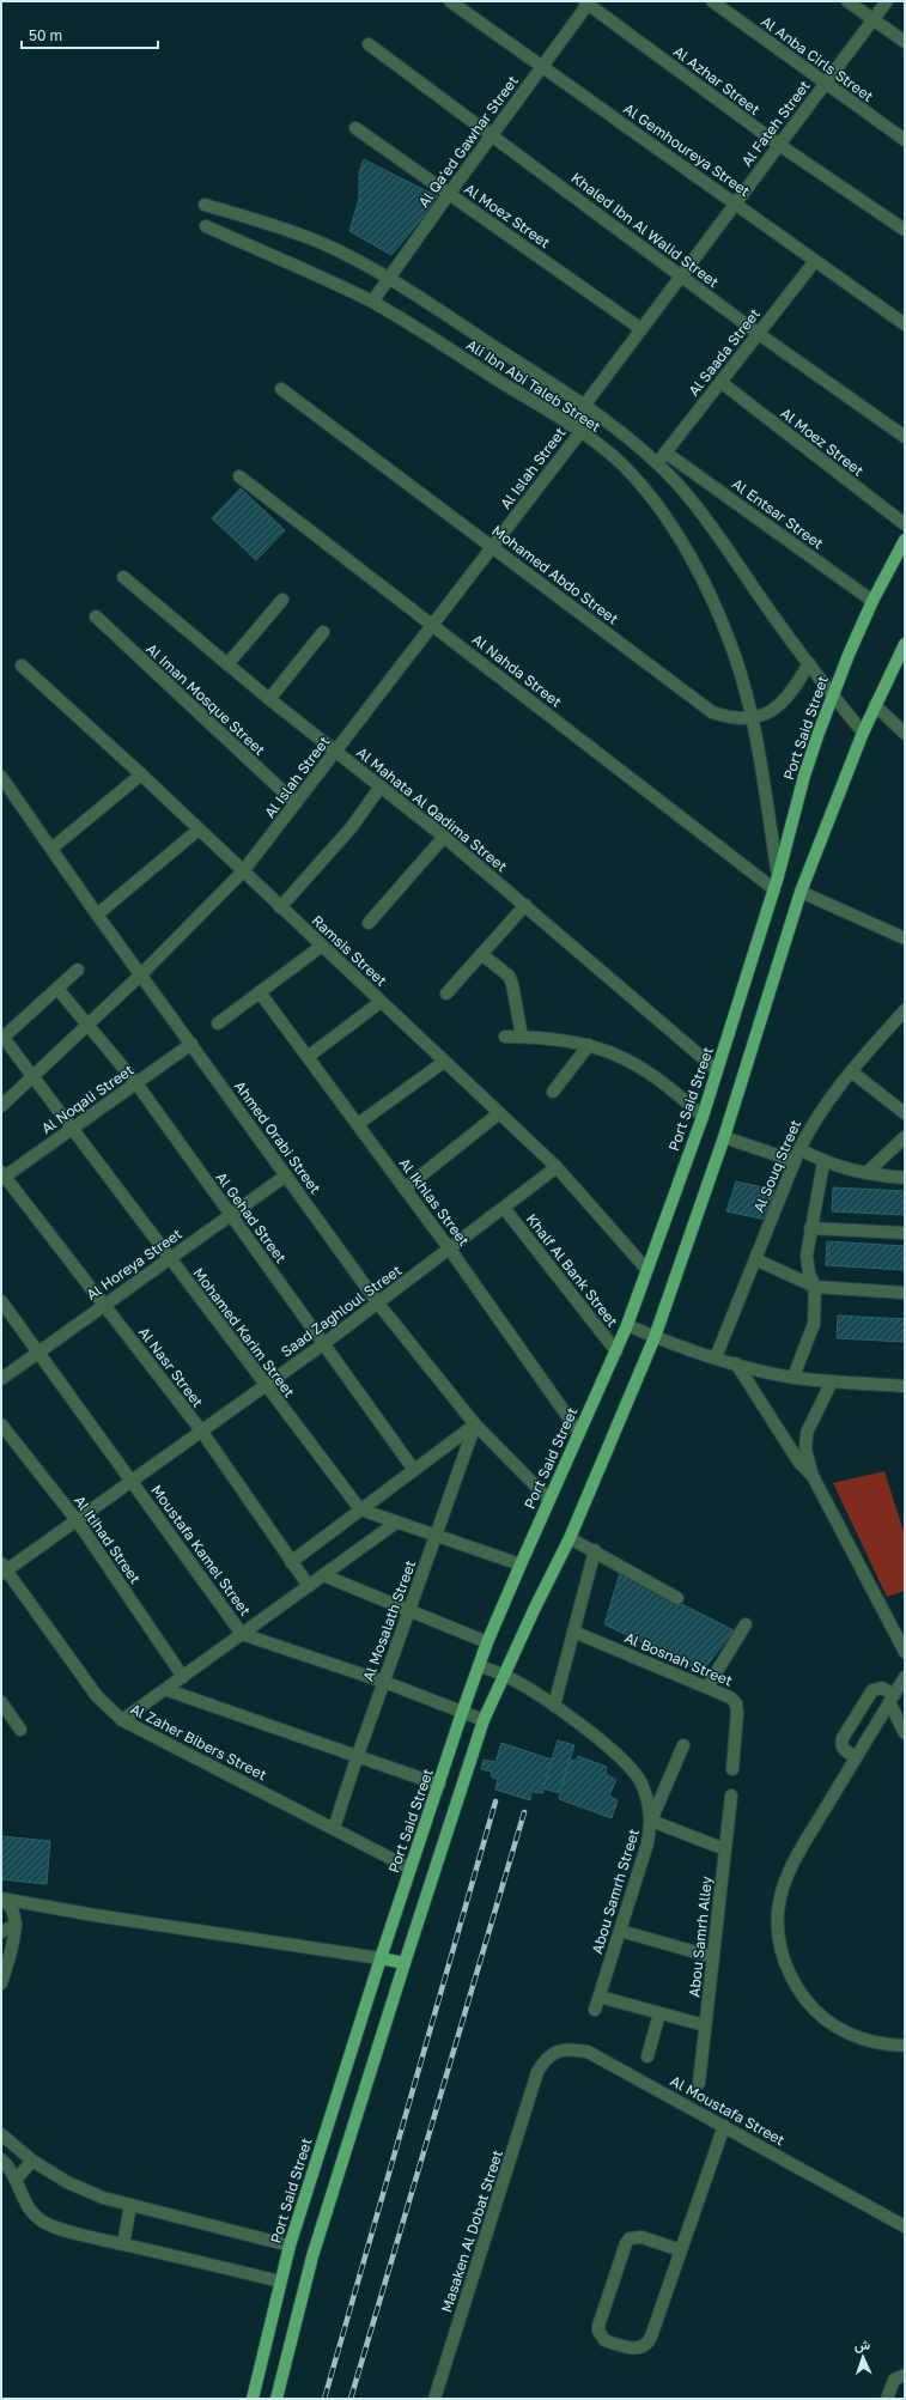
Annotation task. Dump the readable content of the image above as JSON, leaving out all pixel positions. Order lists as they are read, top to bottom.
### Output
{
  "streets": {
    "main road": ["Port Said Street"],
    "street": [
      "Al Anba Cirls Street",
      "Al Azhar Street",
      "Al Fateh Street",
      "Al Qa'ed Gawhar Street",
      "Al Gemhoureya Street",
      "Al Moez Street",
      "Khaled Ibn Al Walid Street",
      "Al Saada Street",
      "Ali Ibn Abi Taleb Street",
      "Al Islah Street",
      "Al Entsar Street",
      "Mohamed Abdo Street",
      "Al Nahda Street",
      "Al Iman Mosque Street",
      "Al Mahata Al Qadima Street",
      "Ramsis Street",
      "Al Noqali Street",
      "Ahmed Orabi Street",
      "Al Souq Street",
      "Al Ikhlas Street",
      "Al Gehad Street",
      "Al Horeya Street",
      "Khalf Al Bank Street",
      "Saad Zaghloul Street",
      "Mohamed Karim Street",
      "Al Nasr Street",
      "Al Itihad Street",
      "Moustafa Kamel Street",
      "Al Mosalath Street",
      "Al Bosnah Street",
      "Al Zaher Bibers Street",
      "Abou Samrh Street",
      "Abou Samrh Alley",
      "Al Moustafa Street",
      "Masaken Al Dobat Street"
    ]
  },
  "crossings": [
    ["Al Anba Cirls Street", "Al Fateh Street"],
    ["Al Azhar Street", "Al Fateh Street"],
    ["Al Azhar Street", "Al Qa'ed Gawhar Street"],
    ["Al Fateh Street", "Al Gemhoureya Street"],
    ["Al Fateh Street", "Al Moez Street"],
    ["Al Fateh Street", "Khaled Ibn Al Walid Street"],
    ["Al Fateh Street", "Ali Ibn Abi Taleb Street"],
    ["Al Fateh Street", "Al Islah Street"],
    ["Al Qa'ed Gawhar Street", "Al Gemhoureya Street"],
    ["Al Qa'ed Gawhar Street", "Al Moez Street"],
    ["Al Qa'ed Gawhar Street", "Khaled Ibn Al Walid Street"],
    ["Al Qa'ed Gawhar Street", "Ali Ibn Abi Taleb Street"],
    ["Al Gemhoureya Street", "Al Saada Street"],
    ["Al Moez Street", "Al Saada Street"],
    ["Khaled Ibn Al Walid Street", "Al Saada Street"],
    ["Al Saada Street", "Ali Ibn Abi Taleb Street"],
    ["Al Saada Street", "Al Entsar Street"],
    ["Ali Ibn Abi Taleb Street", "Al Islah Street"],
    ["Ali Ibn Abi Taleb Street", "Mohamed Abdo Street"],
    ["Ali Ibn Abi Taleb Street", "Port Said Street"],
    ["Al Islah Street", "Mohamed Abdo Street"],
    ["Al Islah Street", "Al Nahda Street"],
    ["Al Islah Street", "Al Iman Mosque Street"],
    ["Al Islah Street", "Al Mahata Al Qadima Street"],
    ["Al Islah Street", "Ramsis Street"],
    ["Al Islah Street", "Ahmed Orabi Street"],
    ["Al Islah Street", "Al Gehad Street"],
    ["Al Islah Street", "Mohamed Karim Street"],
    ["Al Entsar Street", "Port Said Street"],
    ["Al Nahda Street", "Port Said Street"],
    ["Port Said Street", "Al Mahata Al Qadima Street"],
    ["Port Said Street", "Ramsis Street"],
    ["Port Said Street", "Ahmed Orabi Street"],
    ["Port Said Street", "Al Ikhlas Street"],
    ["Port Said Street", "Khalf Al Bank Street"],
    ["Port Said Street", "Moustafa Kamel Street"],
    ["Port Said Street", "Al Zaher Bibers Street"],
    ["Port Said Street", "Abou Samrh Street"],
    ["Ramsis Street", "Saad Zaghloul Street"],
    ["Al Noqali Street", "Ahmed Orabi Street"],
    ["Al Noqali Street", "Al Gehad Street"],
    ["Al Noqali Street", "Mohamed Karim Street"],
    ["Al Noqali Street", "Al Nasr Street"],
    ["Ahmed Orabi Street", "Al Horeya Street"],
    ["Ahmed Orabi Street", "Saad Zaghloul Street"],
    ["Ahmed Orabi Street", "Al Mosalath Street"],
    ["Al Ikhlas Street", "Saad Zaghloul Street"],
    ["Al Gehad Street", "Al Horeya Street"],
    ["Al Gehad Street", "Saad Zaghloul Street"],
    ["Al Horeya Street", "Mohamed Karim Street"],
    ["Al Horeya Street", "Al Nasr Street"],
    ["Al Horeya Street", "Moustafa Kamel Street"],
    ["Khalf Al Bank Street", "Saad Zaghloul Street"],
    ["Saad Zaghloul Street", "Mohamed Karim Street"],
    ["Saad Zaghloul Street", "Al Nasr Street"],
    ["Saad Zaghloul Street", "Al Itihad Street"],
    ["Saad Zaghloul Street", "Moustafa Kamel Street"],
    ["Saad Zaghloul Street", "Al Zaher Bibers Street"],
    ["Moustafa Kamel Street", "Al Mosalath Street"],
    ["Al Mosalath Street", "Al Zaher Bibers Street"],
    ["Al Moustafa Street", "Masaken Al Dobat Street"]
  ],
  "scale_bar": "50 m",
  "north": "top"
}
